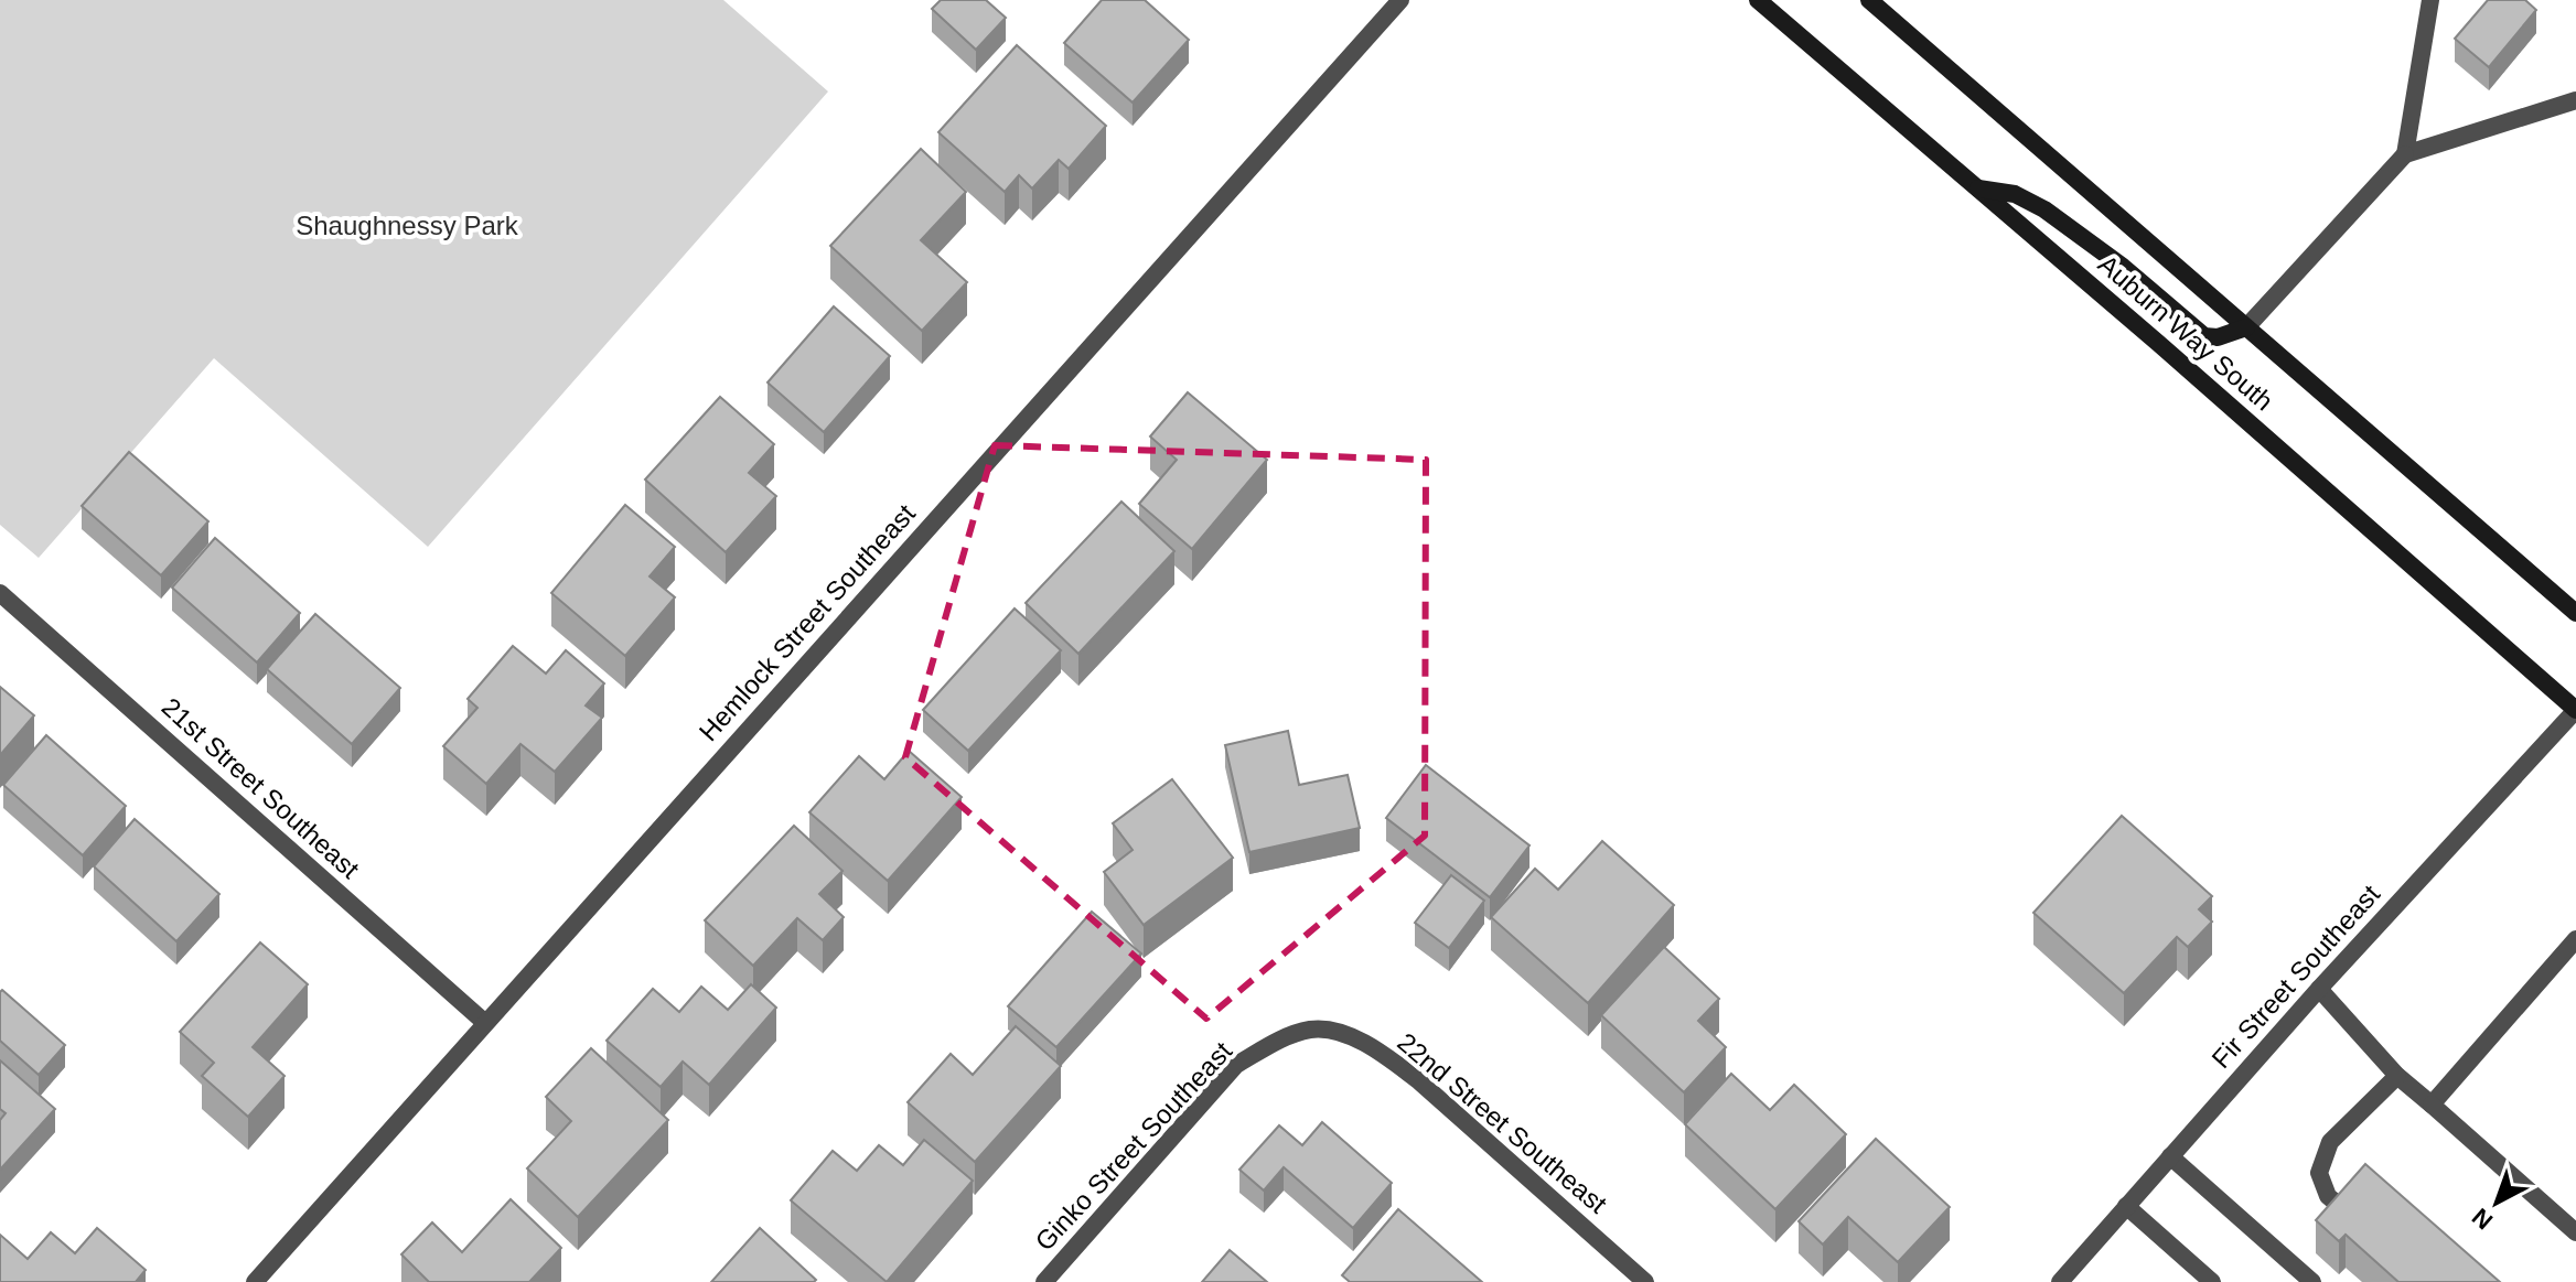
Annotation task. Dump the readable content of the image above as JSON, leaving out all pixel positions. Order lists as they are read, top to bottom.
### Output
{
  "streets": {
    "main road": ["Auburn Way South"],
    "street": [
      "Hemlock Street Southeast",
      "21st Street Southeast",
      "Fir Street Southeast",
      "22nd Street Southeast",
      "Ginko Street Southeast"
    ]
  },
  "crossings": [
    ["Auburn Way South", "Fir Street Southeast"],
    ["Hemlock Street Southeast", "21st Street Southeast"],
    ["22nd Street Southeast", "Ginko Street Southeast"]
  ],
  "parks": ["Shaughnessy Park"],
  "north": "bottom left"
}
